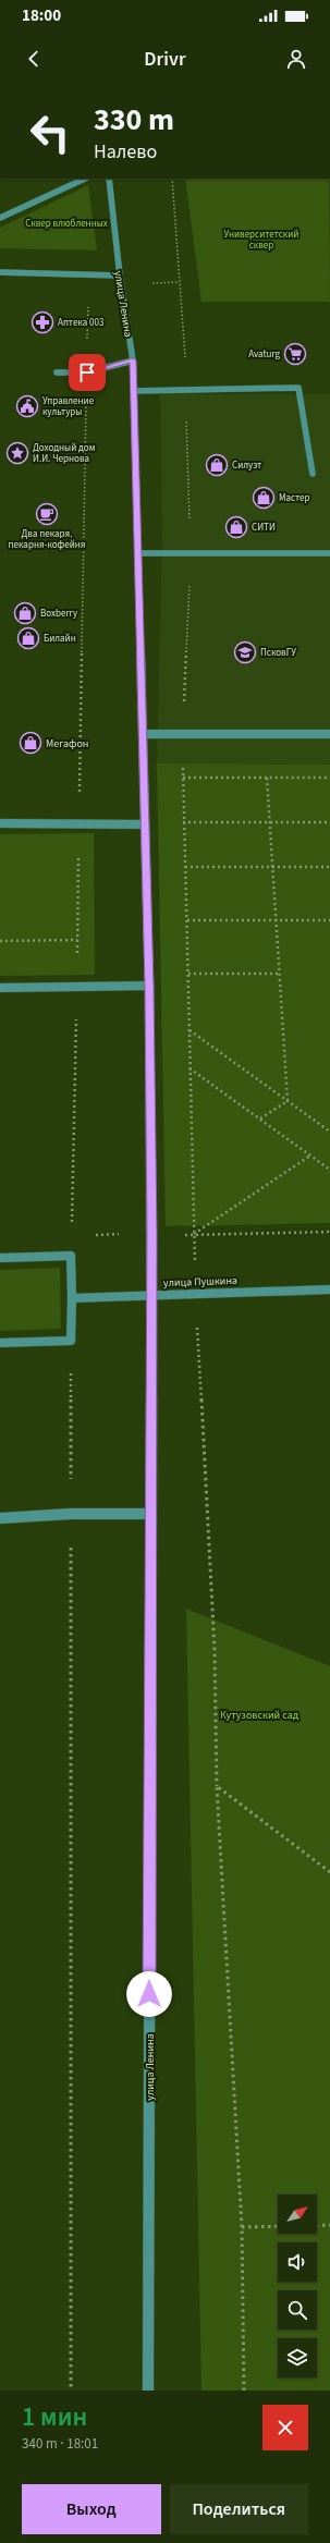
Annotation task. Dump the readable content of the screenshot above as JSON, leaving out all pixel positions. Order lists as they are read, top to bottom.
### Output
{
  "streets": {
    "street": ["улица Ленина", "улица Пушкина"]
  },
  "crossings": [
    ["улица Ленина", "улица Пушкина"]
  ],
  "parks": ["Сквер влюбленных", "Университетский сквер", "Кутузовский сад"],
  "places": {
    "pharmacy": ["Аптека 003"],
    "supermarket": ["Avaturg"],
    "public building": ["Управление культуры"],
    "place": ["Доходный дом И.И. Чернова"],
    "shop": [
      "Силуэт",
      "Мастер",
      "СИТИ",
      "Boxberry",
      "Билайн",
      "Мегафон"
    ],
    "cafe": ["Два пекаря, пекарня-кофейня"],
    "school or university": ["ПсковГУ"]
  },
  "north": "top right",
  "page": {
    "status": "18:00",
    "header": "Drivr",
    "turn": ["330 m", "Налево"],
    "heading": ["1 мин", "340 m · 18:01"],
    "buttons": ["Выход", "Поделиться"]
  }
}
